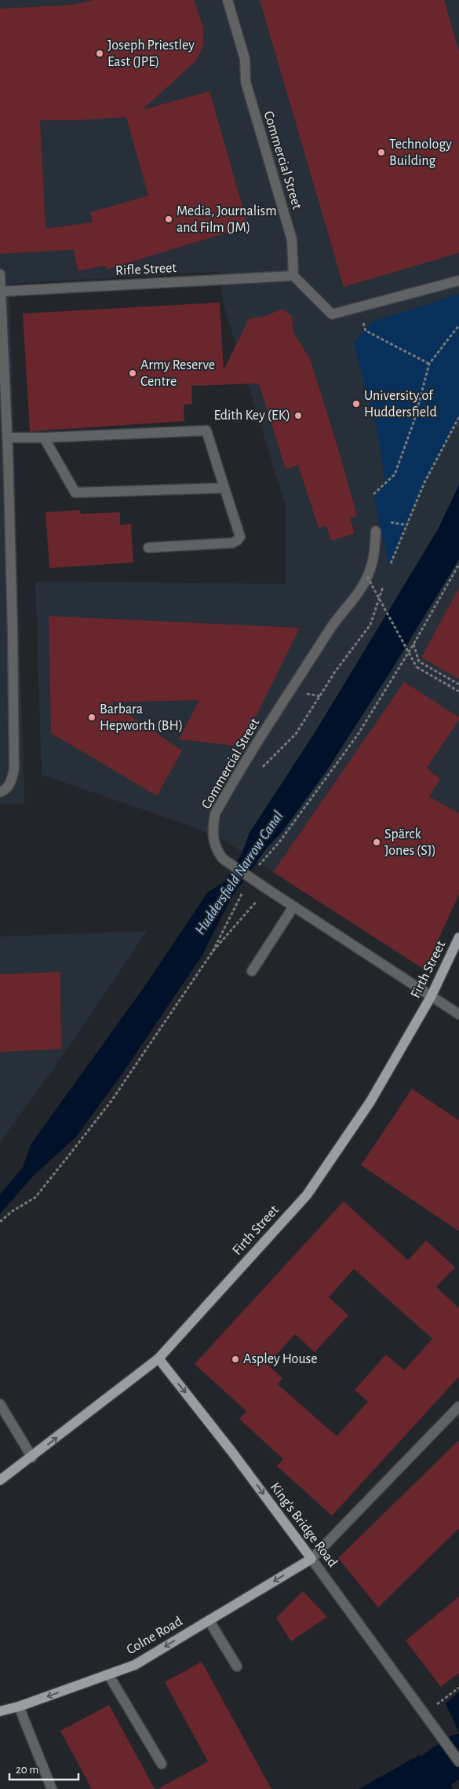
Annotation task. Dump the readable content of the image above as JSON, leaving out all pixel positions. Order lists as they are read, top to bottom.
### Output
{
  "streets": {
    "main road": ["Firth Street", "King's Bridge Road", "Colne Road"],
    "street": ["Commercial Street", "Rifle Street"]
  },
  "crossings": [
    ["Commercial Street", "Rifle Street"],
    ["Commercial Street", "Firth Street"],
    ["Firth Street", "King's Bridge Road"],
    ["King's Bridge Road", "Colne Road"]
  ],
  "one_way": ["King's Bridge Road", "Colne Road"],
  "water": ["Huddersfield Narrow Canal"],
  "places": [
    "Joseph Priestley East (JPE)",
    "Technology Building",
    "Media, Journalism and Film (JM)",
    "Army Reserve Centre",
    "University of Huddersfield",
    "Edith Key (EK)",
    "Barbara Hepworth (BH)",
    "Spärck Jones (SJ)",
    "Aspley House"
  ],
  "scale_bar": "20 m"
}
